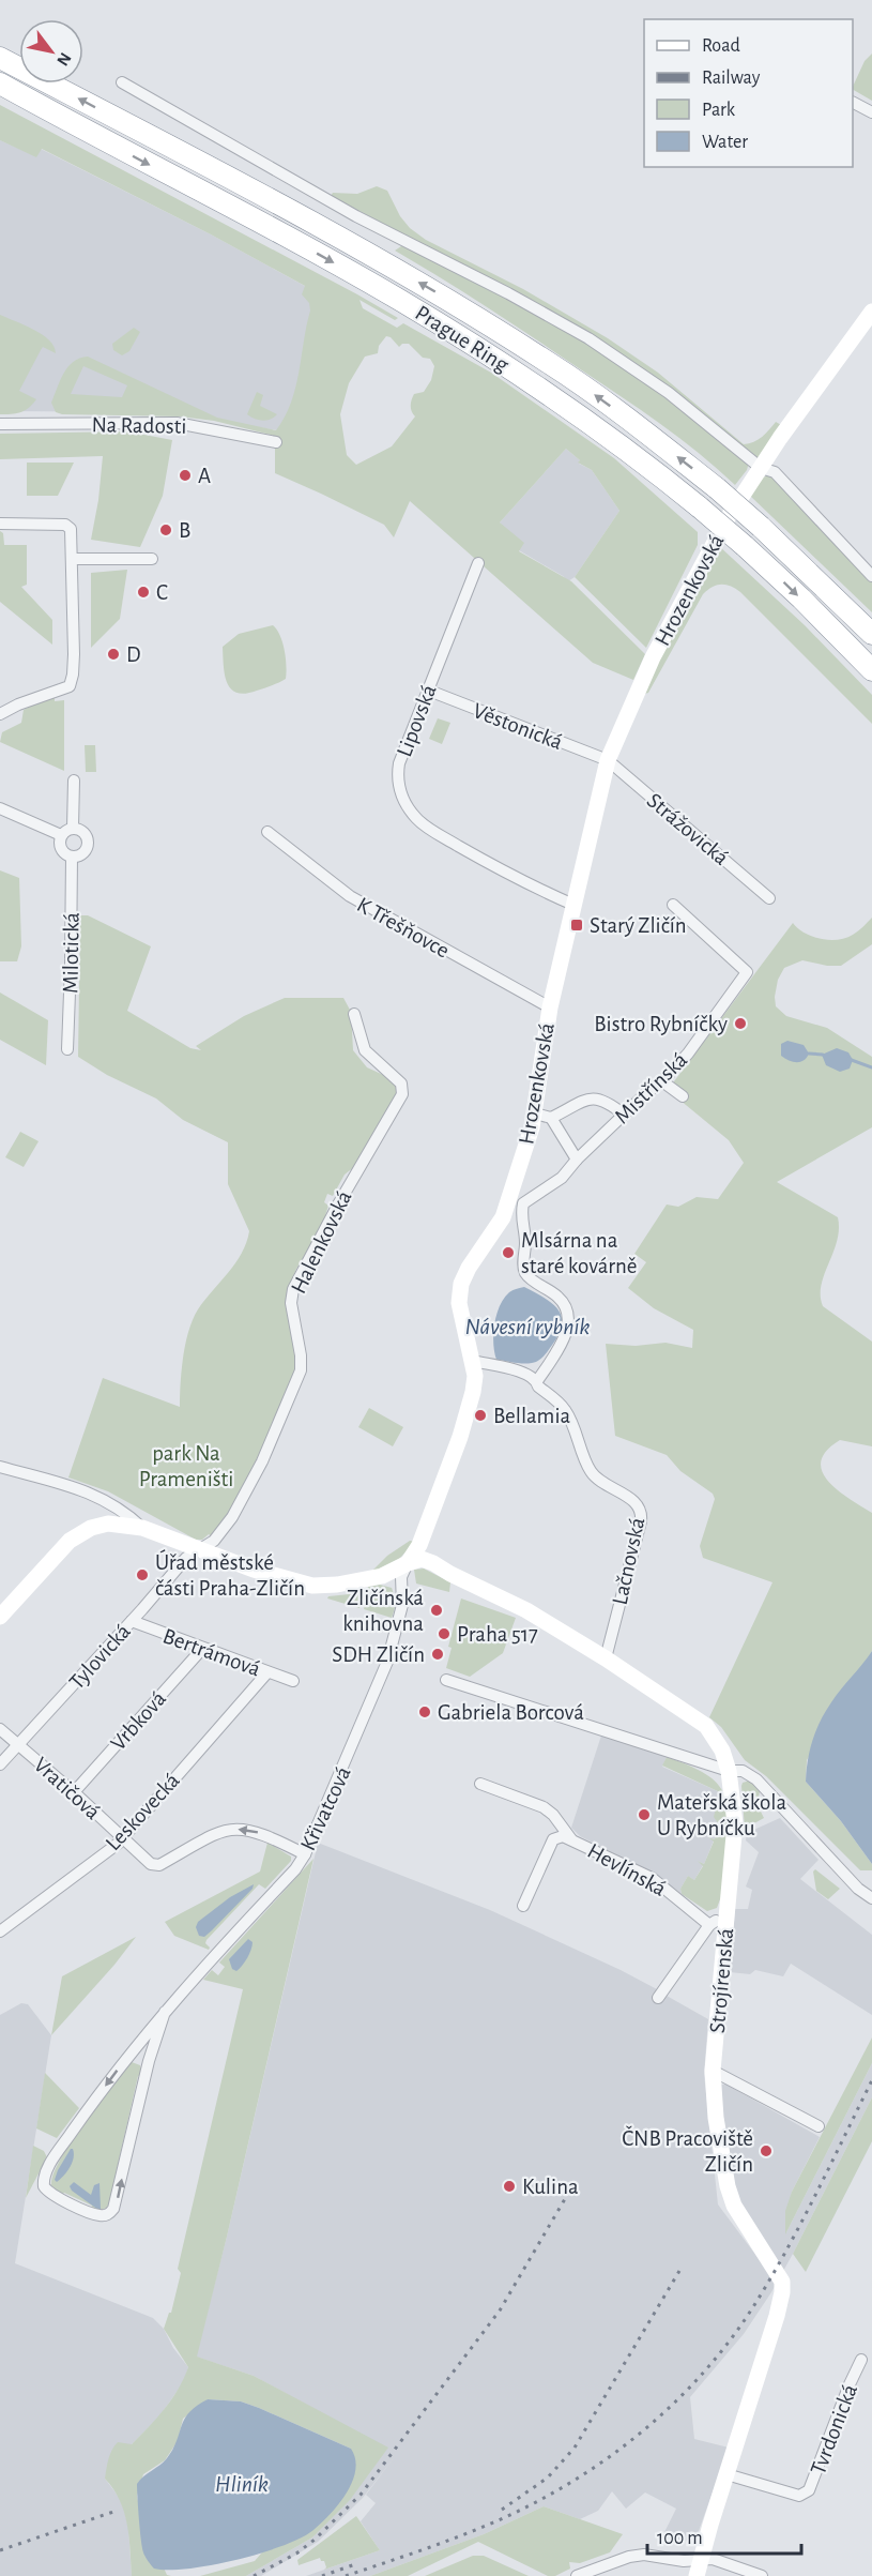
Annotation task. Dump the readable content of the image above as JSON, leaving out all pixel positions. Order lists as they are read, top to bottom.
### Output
{
  "streets": {
    "highway": ["Prague Ring"],
    "street": [
      "Na Radosti",
      "Hrozenkovská",
      "Lipovská",
      "Věstonická",
      "Strážovická",
      "K Třešňovce",
      "Milotická",
      "Mistřínská",
      "Halenkovská",
      "Lačnovská",
      "Bertrámová",
      "Tylovická",
      "Vrbková",
      "Vratičová",
      "Křivatcová",
      "Leskovecká",
      "Hevlínská",
      "Strojírenská",
      "Tvrdonická"
    ]
  },
  "crossings": [
    ["Hrozenkovská", "Lipovská"],
    ["Hrozenkovská", "Věstonická"],
    ["Hrozenkovská", "Strážovická"],
    ["Hrozenkovská", "K Třešňovce"],
    ["Hrozenkovská", "Mistřínská"],
    ["Hrozenkovská", "Lačnovská"],
    ["Hrozenkovská", "Křivatcová"],
    ["Hrozenkovská", "Strojírenská"],
    ["Lipovská", "Věstonická"],
    ["Věstonická", "Strážovická"],
    ["Halenkovská", "Tylovická"],
    ["Lačnovská", "Strojírenská"],
    ["Bertrámová", "Tylovická"],
    ["Bertrámová", "Vrbková"],
    ["Bertrámová", "Leskovecká"],
    ["Tylovická", "Vratičová"],
    ["Vrbková", "Vratičová"],
    ["Vratičová", "Křivatcová"],
    ["Vratičová", "Leskovecká"],
    ["Křivatcová", "Strojírenská"],
    ["Strojírenská", "Tvrdonická"]
  ],
  "one_way": ["Vratičová"],
  "water": ["Návesní rybník", "Hliník"],
  "parks": ["park Na Prameništi"],
  "places": {
    "other": [
      "A",
      "B",
      "C",
      "D",
      "Bistro Rybníčky",
      "Mlsárna na staré kovárně",
      "Bellamia",
      "Úřad městské části Praha-Zličín",
      "Zličínská knihovna",
      "Praha 517",
      "SDH Zličín",
      "Gabriela Borcová",
      "Mateřská škola U Rybníčku",
      "ČNB Pracoviště Zličín",
      "Kulina"
    ],
    "transit": ["Starý Zličín"]
  },
  "legend": [
    "Road",
    "Railway",
    "Park",
    "Water"
  ],
  "scale_bar": "100 m",
  "north": "bottom right"
}
